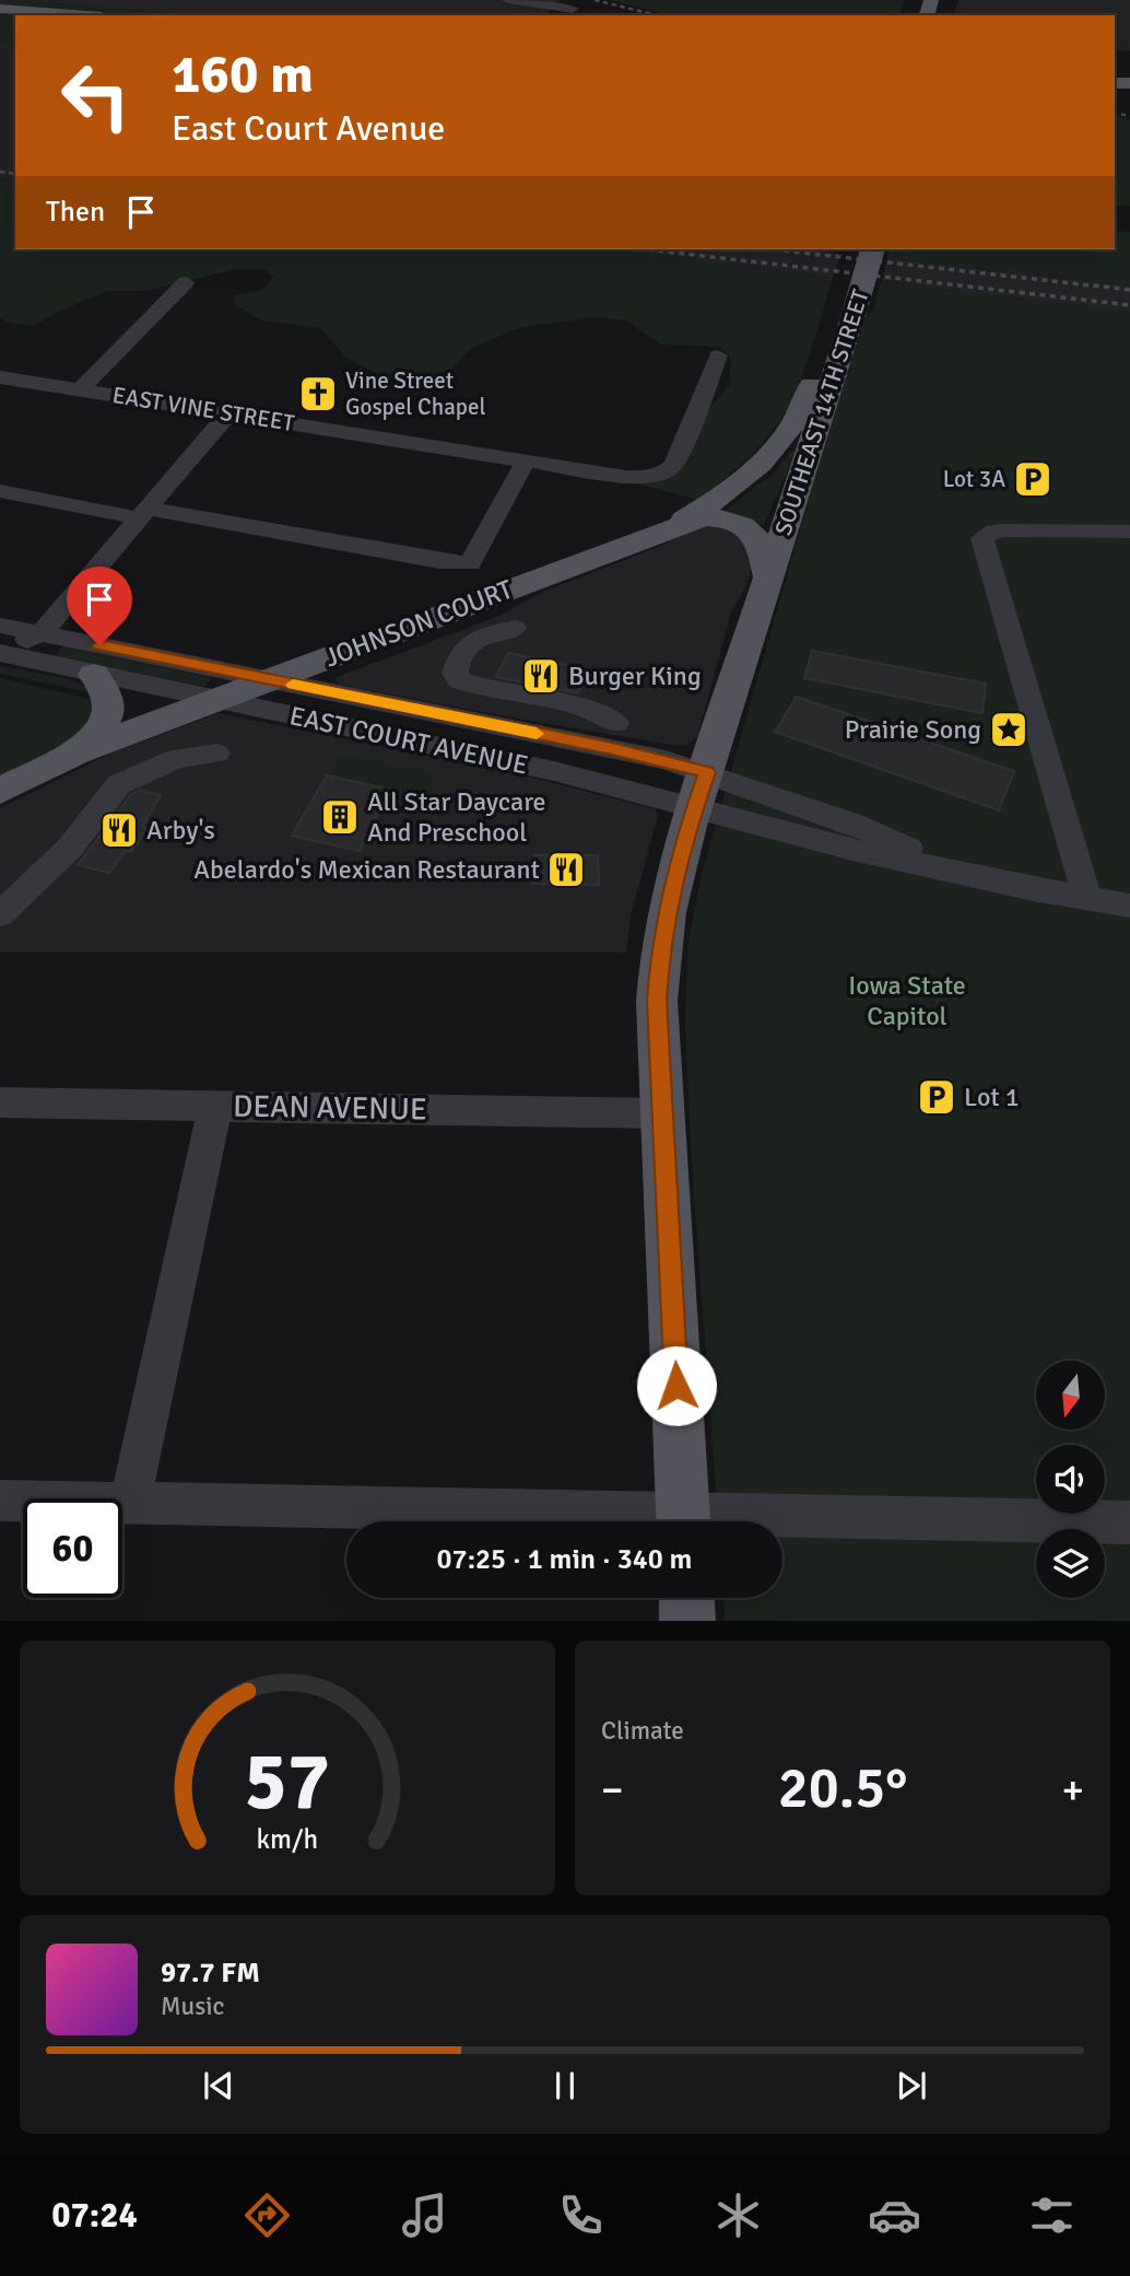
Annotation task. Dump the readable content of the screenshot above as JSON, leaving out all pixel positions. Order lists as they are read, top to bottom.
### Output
{
  "streets": {
    "main road": ["SOUTHEAST 14TH STREET", "JOHNSON COURT"],
    "street": ["EAST VINE STREET", "EAST COURT AVENUE", "DEAN AVENUE"]
  },
  "crossings": [
    ["SOUTHEAST 14TH STREET", "JOHNSON COURT"],
    ["SOUTHEAST 14TH STREET", "EAST COURT AVENUE"],
    ["SOUTHEAST 14TH STREET", "DEAN AVENUE"],
    ["JOHNSON COURT", "EAST COURT AVENUE"]
  ],
  "parks": ["Iowa State Capitol"],
  "places": {
    "church": ["Vine Street Gospel Chapel"],
    "parking": ["Lot 3A", "Lot 1"],
    "restaurant": ["Burger King", "Arby's", "Abelardo's Mexican Restaurant"],
    "place": ["Prairie Song"],
    "building": ["All Star Daycare And Preschool"]
  },
  "north": "bottom",
  "page": {
    "turn": ["160 m", "East Court Avenue"],
    "then": "Then",
    "limit": "60",
    "trip": "07:25 · 1 min · 340 m",
    "tile": "Climate",
    "heat": ["−", "20.5°", "+"],
    "song": ["97.7 FM", "Music"],
    "tabs": "07:24",
    "gauge": ["57", "km/h"]
  }
}
